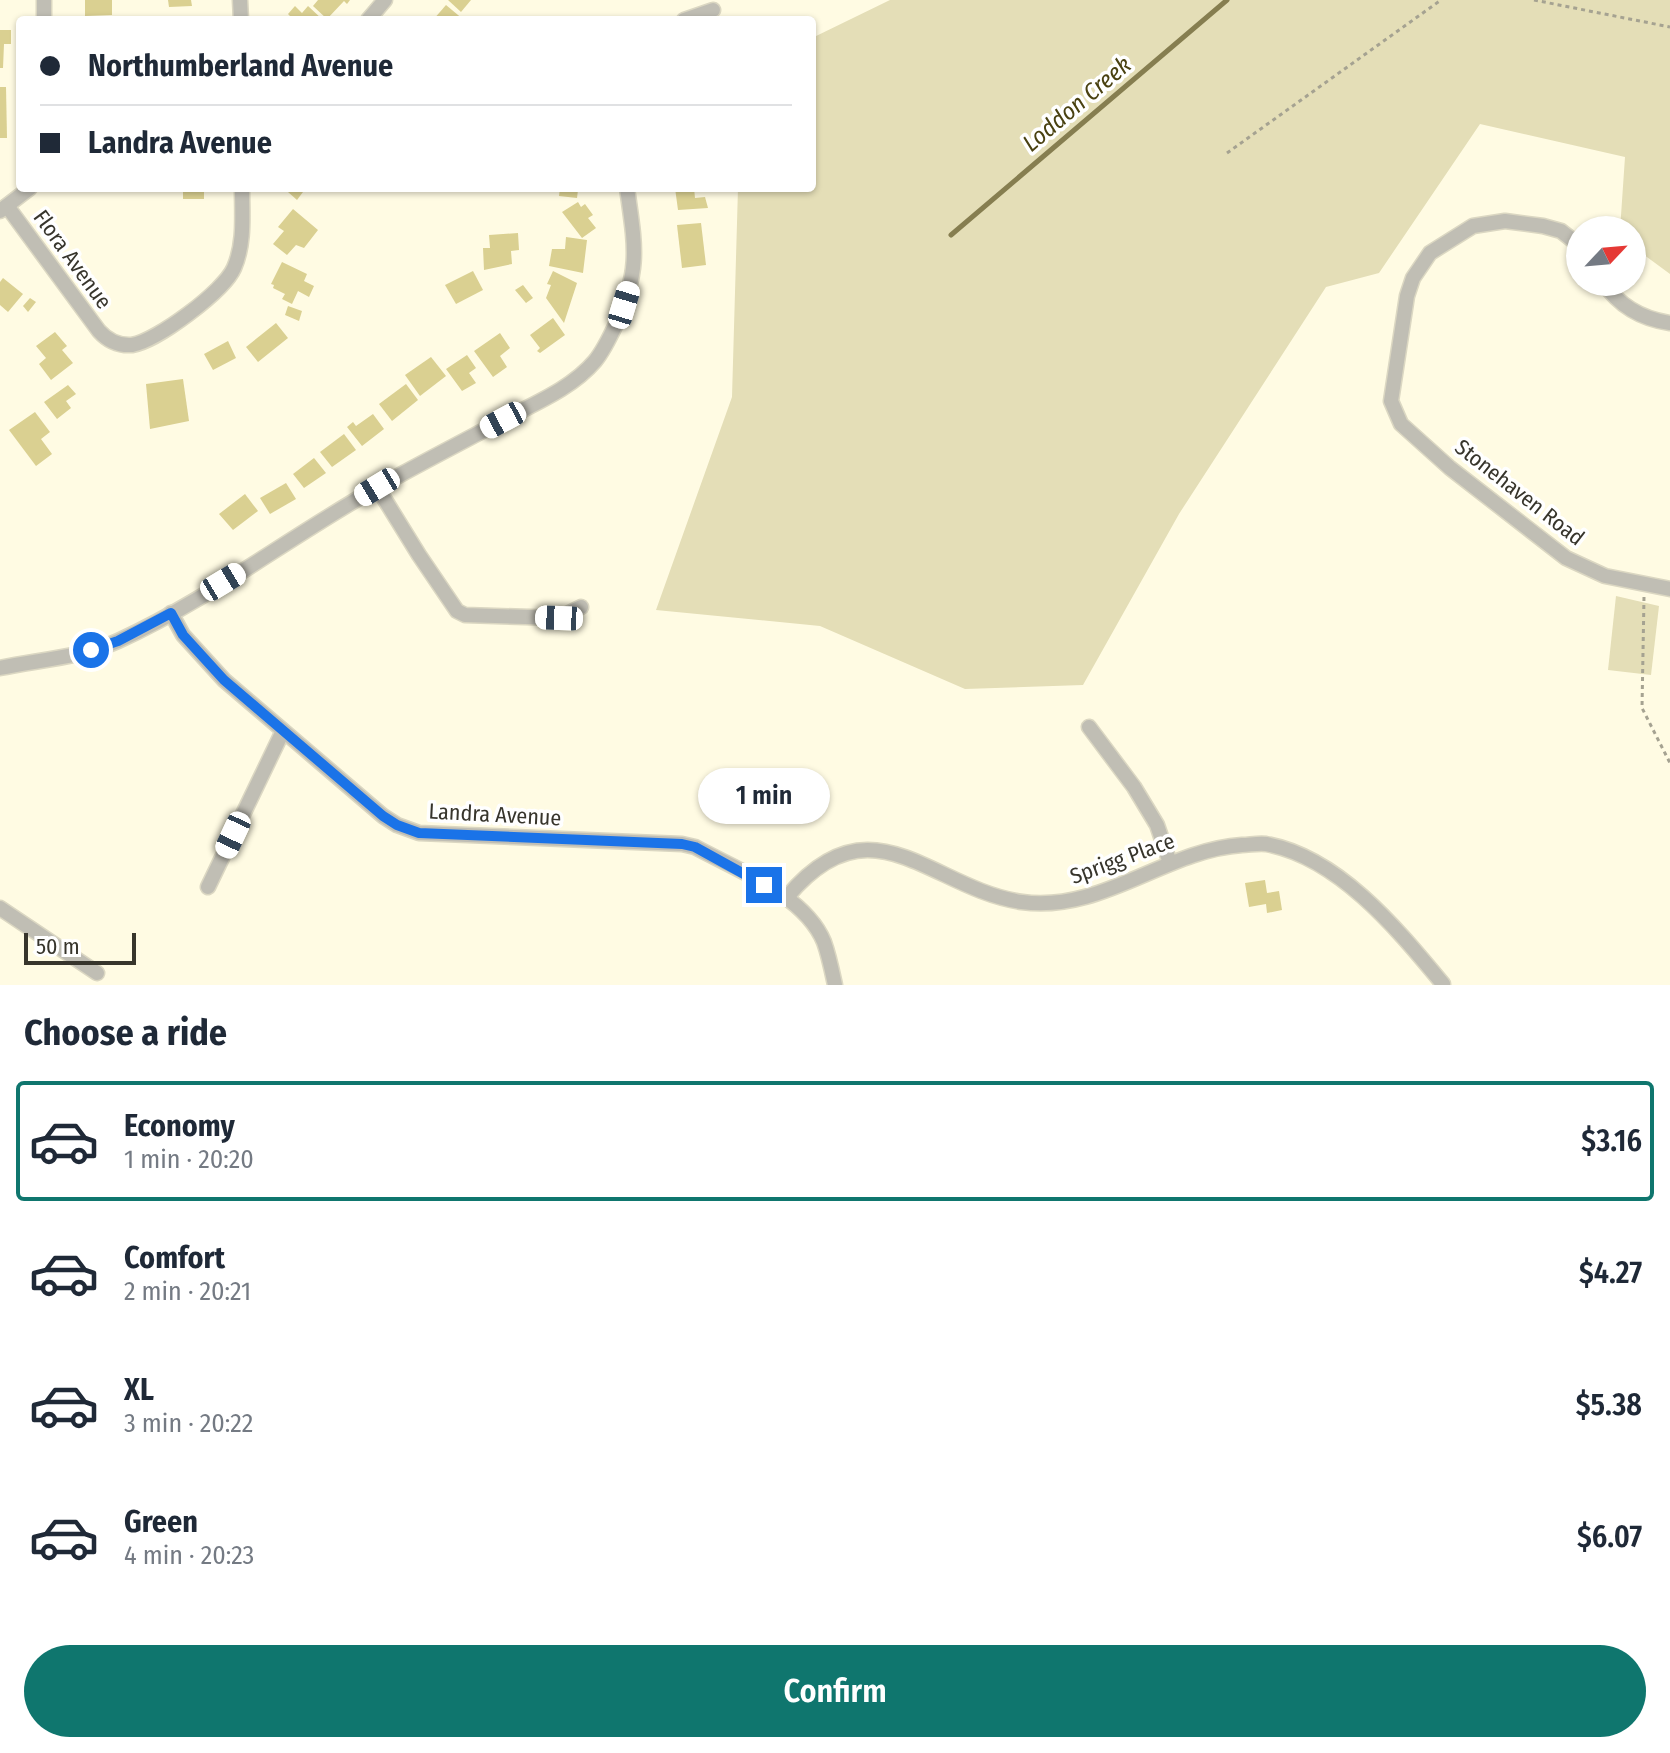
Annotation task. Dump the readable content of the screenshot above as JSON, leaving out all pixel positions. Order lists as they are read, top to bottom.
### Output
{
  "streets": {
    "street": [
      "Flora Avenue",
      "Stonehaven Road",
      "Landra Avenue",
      "Sprigg Place"
    ]
  },
  "crossings": [
    ["Landra Avenue", "Sprigg Place"]
  ],
  "water": ["Loddon Creek"],
  "scale_bar": "50 m",
  "north": "top right",
  "page": {
    "banner": ["Northumberland Avenue", "Landra Avenue"],
    "bubble": "1 min",
    "scale": "50 m",
    "heading": "Choose a ride",
    "list": [
      {
        "name": "Economy",
        "note": "1 min · 20:20",
        "value": "$3.16"
      },
      {
        "name": "Comfort",
        "note": "2 min · 20:21",
        "value": "$4.27"
      },
      {
        "name": "XL",
        "note": "3 min · 20:22",
        "value": "$5.38"
      },
      {
        "name": "Green",
        "note": "4 min · 20:23",
        "value": "$6.07"
      }
    ],
    "buttons": "Confirm"
  }
}
